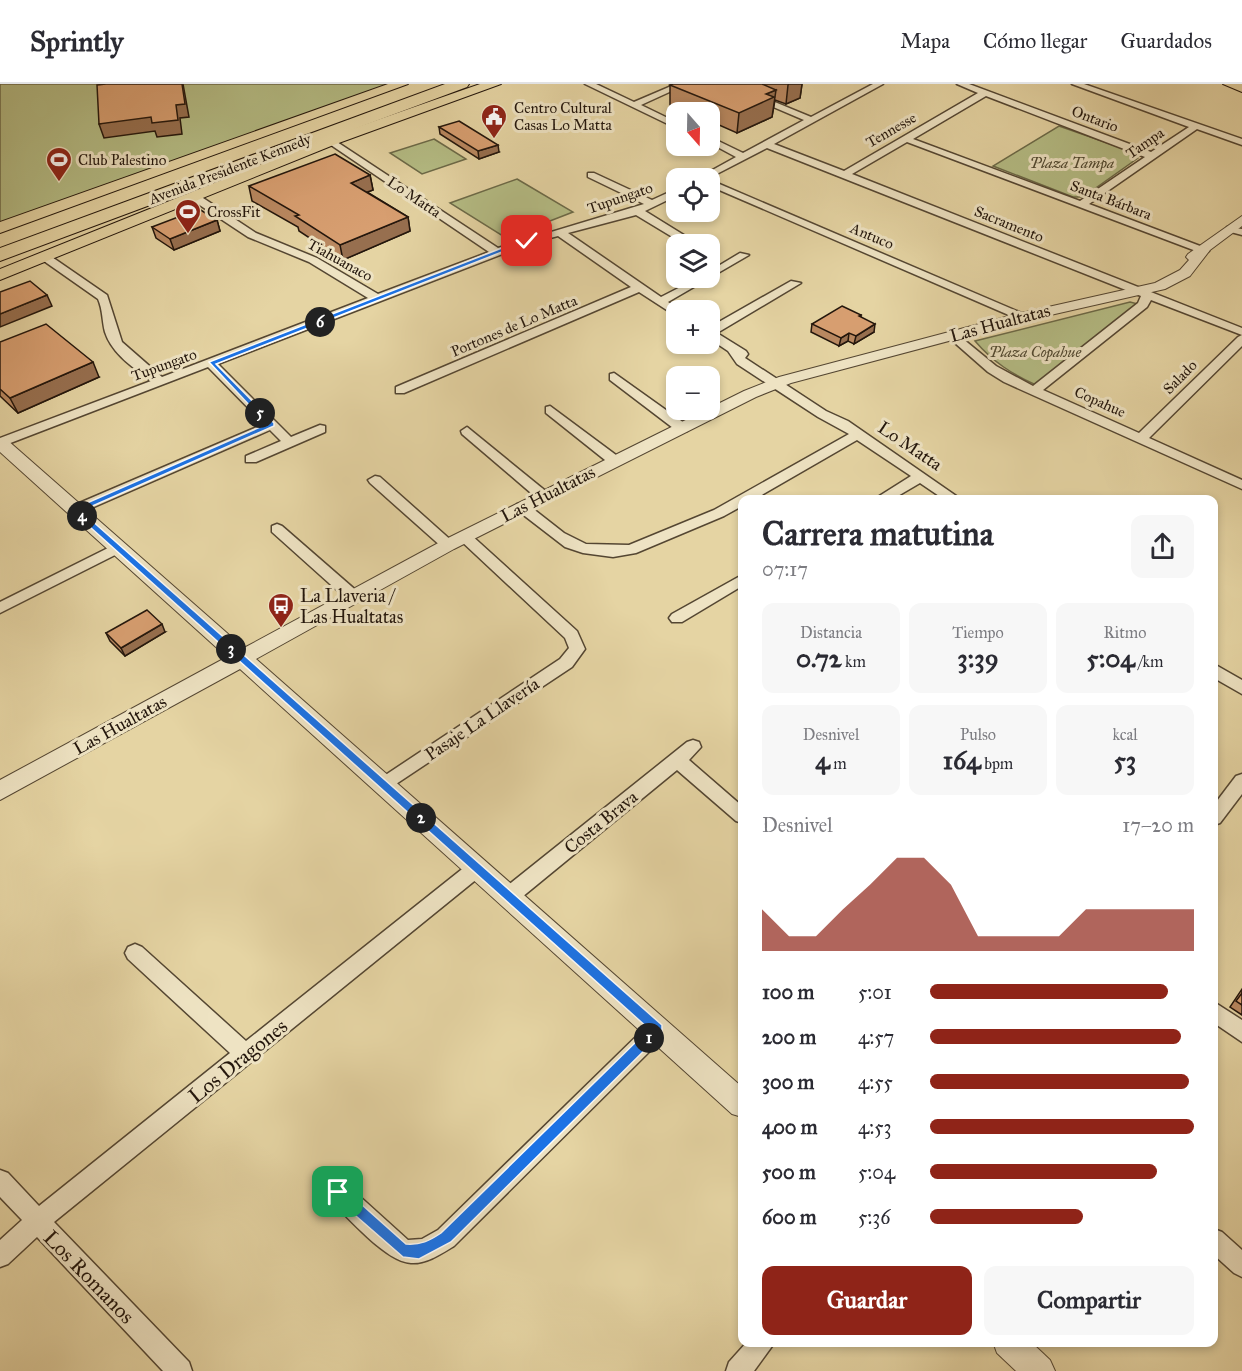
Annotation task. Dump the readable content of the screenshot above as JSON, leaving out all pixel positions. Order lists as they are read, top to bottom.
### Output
{
  "streets": {
    "highway": ["Avenida Presidente Kennedy"],
    "street": [
      "Ontario",
      "Tennesse",
      "Tampa",
      "Lo Matta",
      "Tupungato",
      "Santa Bárbara",
      "Sacramento",
      "Antuco",
      "Tiahuanaco",
      "Las Hualtatas",
      "Portones de Lo Matta",
      "Salado",
      "Copahue",
      "Pasaje La Llavería",
      "Costa Brava",
      "Los Dragones",
      "Los Romanos"
    ]
  },
  "crossings": [
    ["Ontario", "Tennesse"],
    ["Ontario", "Tampa"],
    ["Tennesse", "Santa Bárbara"],
    ["Tennesse", "Sacramento"],
    ["Tampa", "Santa Bárbara"],
    ["Lo Matta", "Tupungato"],
    ["Lo Matta", "Las Hualtatas"],
    ["Tupungato", "Tiahuanaco"],
    ["Santa Bárbara", "Las Hualtatas"],
    ["Sacramento", "Las Hualtatas"],
    ["Antuco", "Las Hualtatas"],
    ["Las Hualtatas", "Copahue"],
    ["Las Hualtatas", "Pasaje La Llavería"],
    ["Salado", "Copahue"],
    ["Los Dragones", "Los Romanos"]
  ],
  "parks": ["Plaza Tampa", "Plaza Copahue"],
  "places": {
    "public building": ["Centro Cultural Casas Lo Matta"],
    "sports": ["Club Palestino", "CrossFit"],
    "bus stop": ["La Llaveria / Las Hualtatas"]
  },
  "north": "bottom",
  "page": {
    "header": "Sprintly",
    "nav": ["Mapa", "Cómo llegar", "Guardados"],
    "map_buttons": ["+", "−"],
    "pins": [
      "6",
      "5",
      "4",
      "3",
      "2",
      "1"
    ],
    "heading": ["Carrera matutina", "07:17"],
    "stats": [
      ["Distancia", "0.72 km"],
      ["Tiempo", "3:39"],
      ["Ritmo", "5:04 /km"],
      ["Desnivel", "4 m"],
      ["Pulso", "164 bpm"],
      ["kcal", "53"]
    ],
    "chart": ["Desnivel", "17–20 m"],
    "list": [
      {
        "name": "100 m",
        "note": "5:01"
      },
      {
        "name": "200 m",
        "note": "4:57"
      },
      {
        "name": "300 m",
        "note": "4:55"
      },
      {
        "name": "400 m",
        "note": "4:53"
      },
      {
        "name": "500 m",
        "note": "5:04"
      },
      {
        "name": "600 m",
        "note": "5:36"
      }
    ],
    "buttons": ["Guardar", "Compartir"]
  }
}
